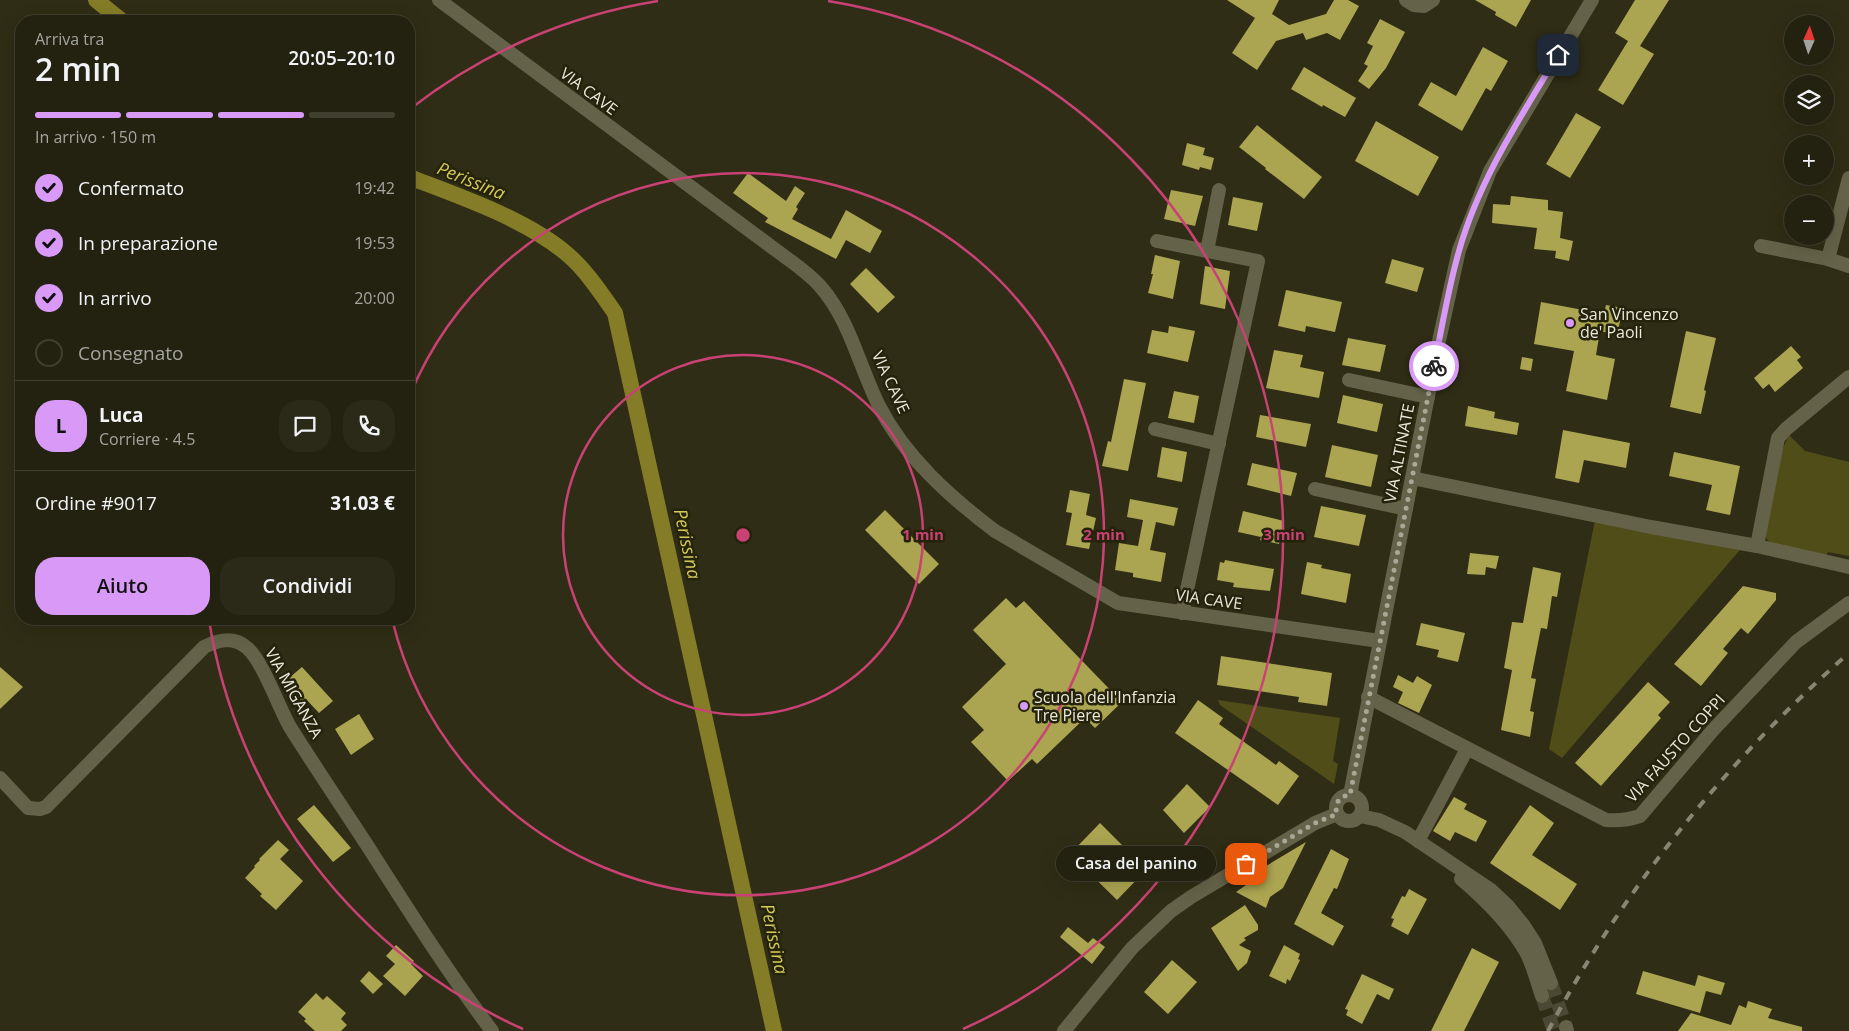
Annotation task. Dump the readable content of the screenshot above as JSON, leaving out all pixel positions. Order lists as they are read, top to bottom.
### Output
{
  "streets": {
    "street": [
      "VIA CAVE",
      "VIA ALTINATE",
      "VIA MIGANZA",
      "VIA FAUSTO COPPI"
    ]
  },
  "crossings": [
    ["VIA CAVE", "VIA ALTINATE"],
    ["VIA ALTINATE", "VIA FAUSTO COPPI"]
  ],
  "water": ["Perissina"],
  "places": ["San Vincenzo de' Paoli", "Scuola dell'Infanzia Tre Piere", "Casa del panino"],
  "north": "top",
  "page": {
    "map_buttons": ["+", "−"],
    "heading": ["2 min", "Arriva tra", "20:05–20:10"],
    "panel": [
      "Luca",
      "Corriere · 4.5",
      "Ordine #9017",
      "31.03 €"
    ],
    "bar": "In arrivo · 150 m",
    "list": [
      ["Confermato", "19:42"],
      ["In preparazione", "19:53"],
      ["In arrivo", "20:00"],
      "Consegnato"
    ],
    "round": "L",
    "buttons": ["Aiuto", "Condividi"],
    "bubble": "Casa del panino"
  },
  "rings": ["1 min", "2 min", "3 min"]
}
